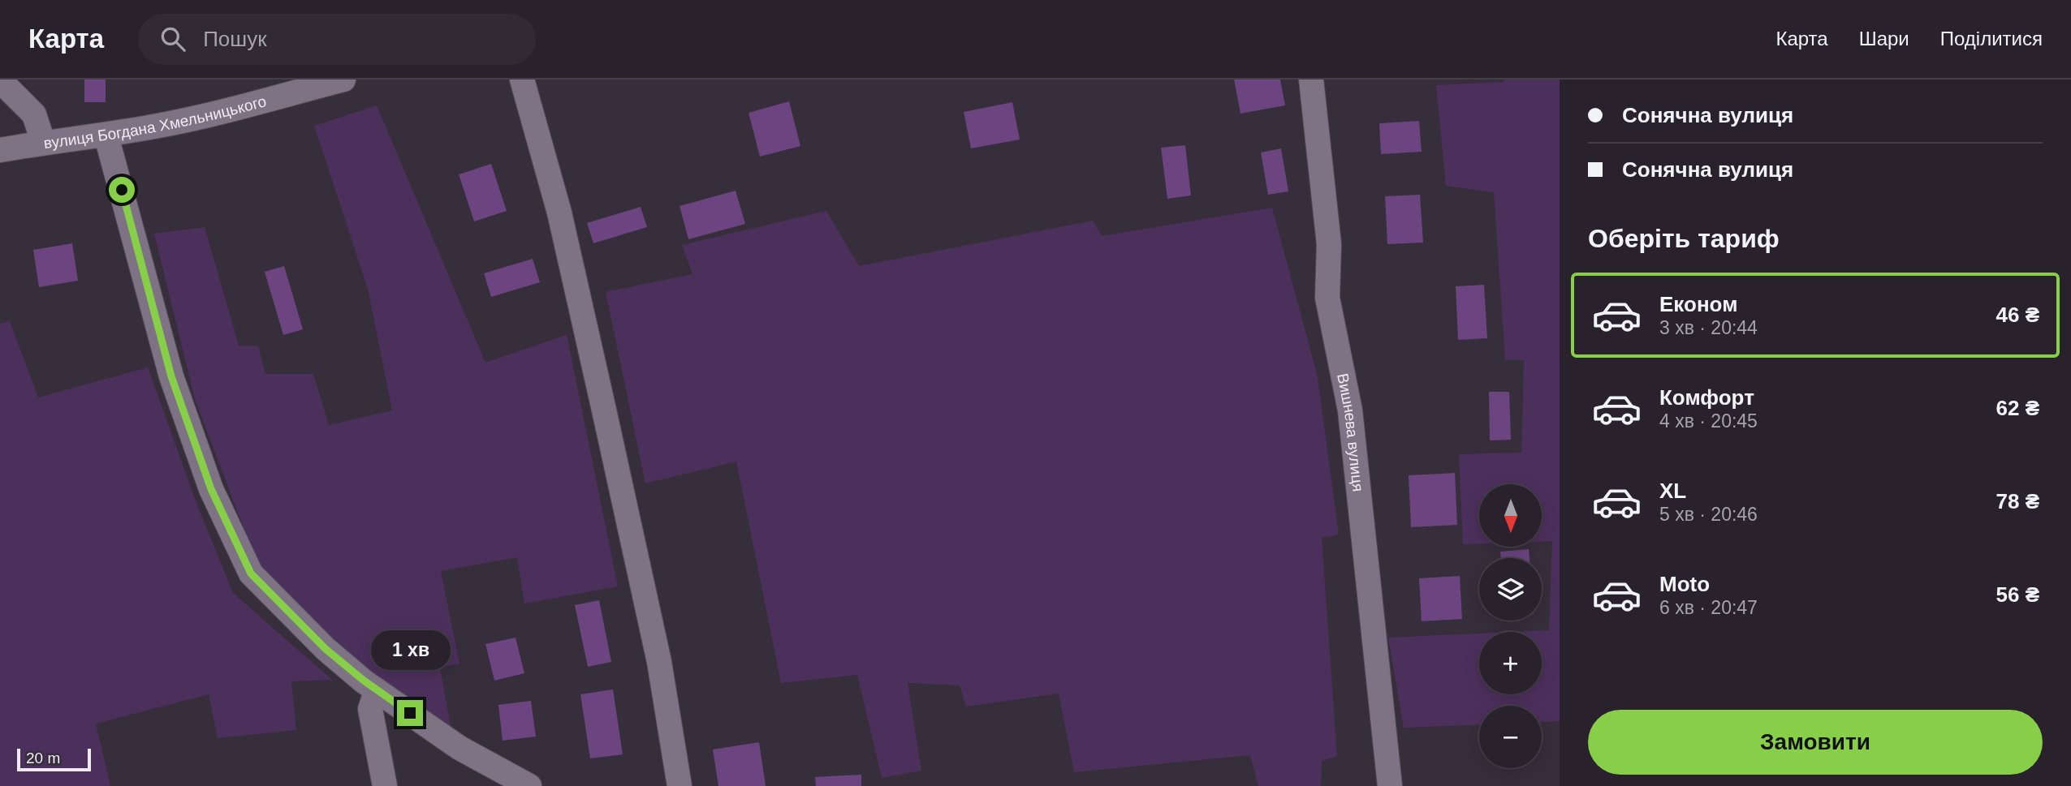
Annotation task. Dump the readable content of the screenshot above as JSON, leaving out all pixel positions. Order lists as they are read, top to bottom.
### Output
{
  "streets": {
    "street": ["вулиця Богдана Хмельницького", "Вишнева вулиця"]
  },
  "scale_bar": "20 m",
  "north": "bottom",
  "page": {
    "header": "Карта",
    "search": "Пошук",
    "nav": ["Карта", "Шари", "Поділитися"],
    "banner": ["Сонячна вулиця", "Сонячна вулиця"],
    "heading": "Оберіть тариф",
    "list": [
      {
        "name": "Економ",
        "note": "3 хв · 20:44",
        "value": "46 ₴"
      },
      {
        "name": "Комфорт",
        "note": "4 хв · 20:45",
        "value": "62 ₴"
      },
      {
        "name": "XL",
        "note": "5 хв · 20:46",
        "value": "78 ₴"
      },
      {
        "name": "Moto",
        "note": "6 хв · 20:47",
        "value": "56 ₴"
      }
    ],
    "map_buttons": ["+", "−"],
    "bubble": "1 хв",
    "buttons": "Замовити",
    "scale": "20 m"
  }
}
